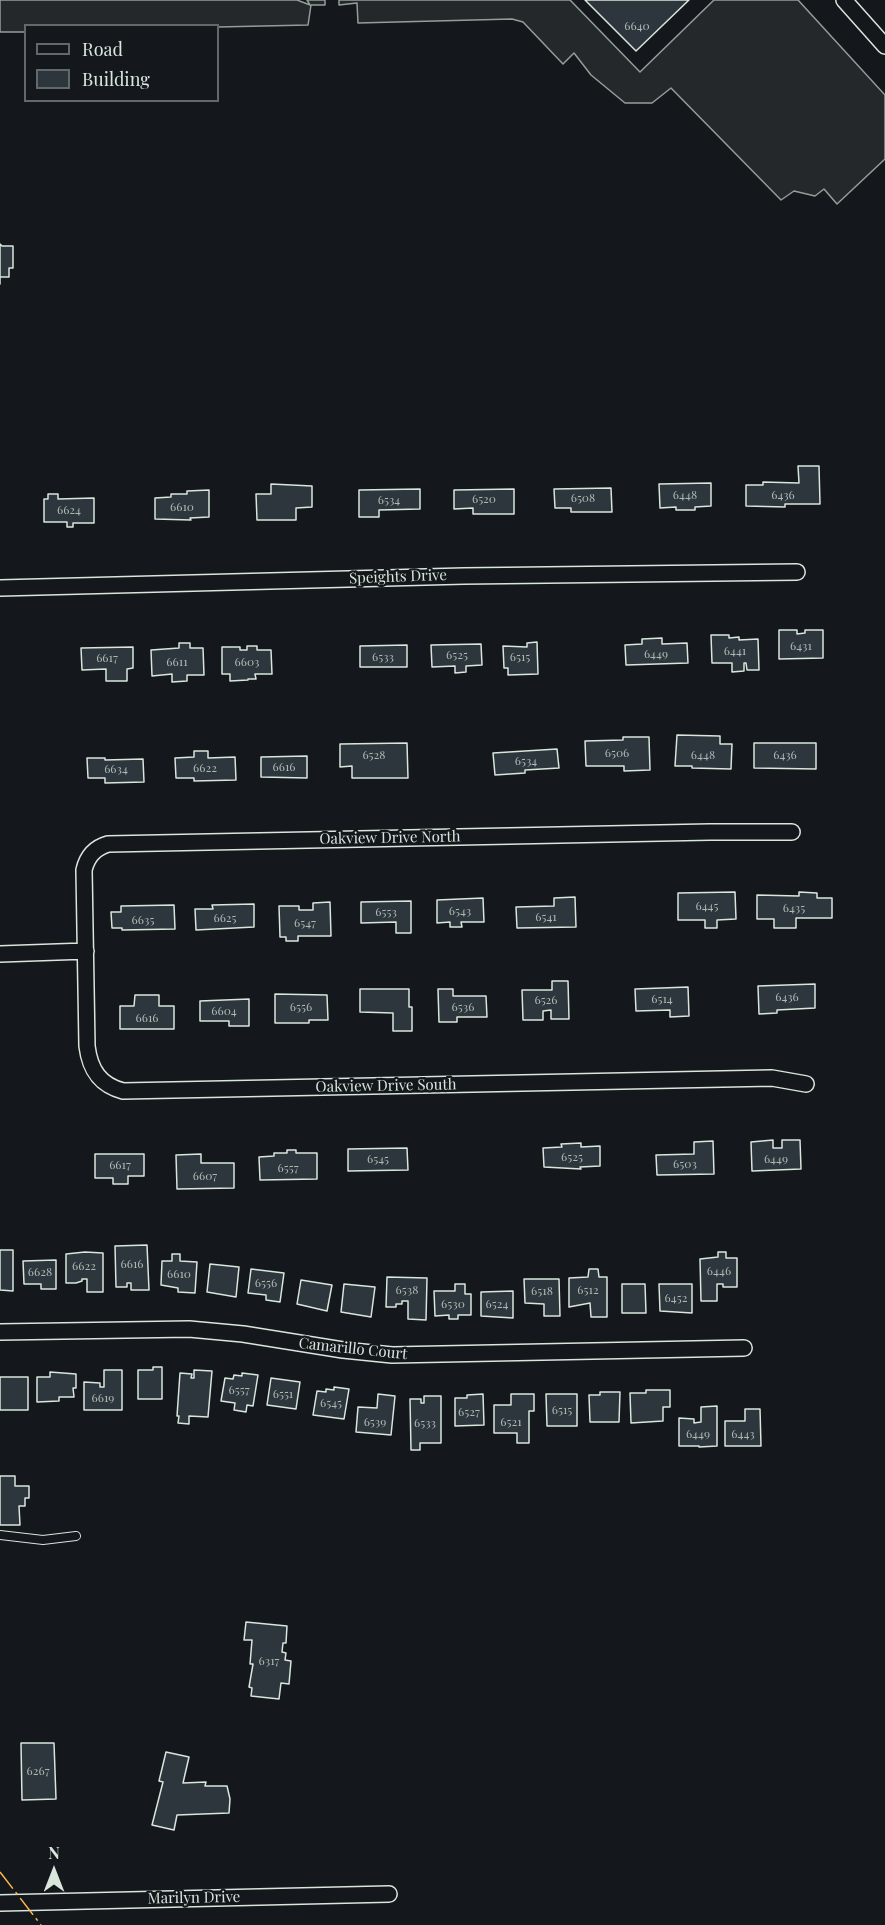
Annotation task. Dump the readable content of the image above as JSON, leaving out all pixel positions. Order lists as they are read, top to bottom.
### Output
{
  "streets": {
    "street": [
      "Speights Drive",
      "Oakview Drive North",
      "Oakview Drive South",
      "Camarillo Court",
      "Marilyn Drive"
    ]
  },
  "crossings": [
    ["Oakview Drive North", "Oakview Drive South"]
  ],
  "house_numbers": [
    "6640",
    "6448",
    "6436",
    "6508",
    "6520",
    "6534",
    "6610",
    "6624",
    "6431",
    "6441",
    "6449",
    "6525",
    "6533",
    "6515",
    "6617",
    "6611",
    "6603",
    "6506",
    "6528",
    "6448",
    "6436",
    "6534",
    "6616",
    "6622",
    "6634",
    "6445",
    "6435",
    "6543",
    "6553",
    "6541",
    "6625",
    "6635",
    "6547",
    "6436",
    "6514",
    "6526",
    "6556",
    "6536",
    "6604",
    "6616",
    "6525",
    "6545",
    "6449",
    "6503",
    "6617",
    "6557",
    "6607",
    "6616",
    "6622",
    "6446",
    "6628",
    "6610",
    "6556",
    "6538",
    "6512",
    "6518",
    "6452",
    "6530",
    "6524",
    "6557",
    "6551",
    "6619",
    "6545",
    "6515",
    "6527",
    "6539",
    "6521",
    "6533",
    "6449",
    "6443",
    "6317",
    "6267"
  ],
  "legend": ["Road", "Building"],
  "north": "top"
}
